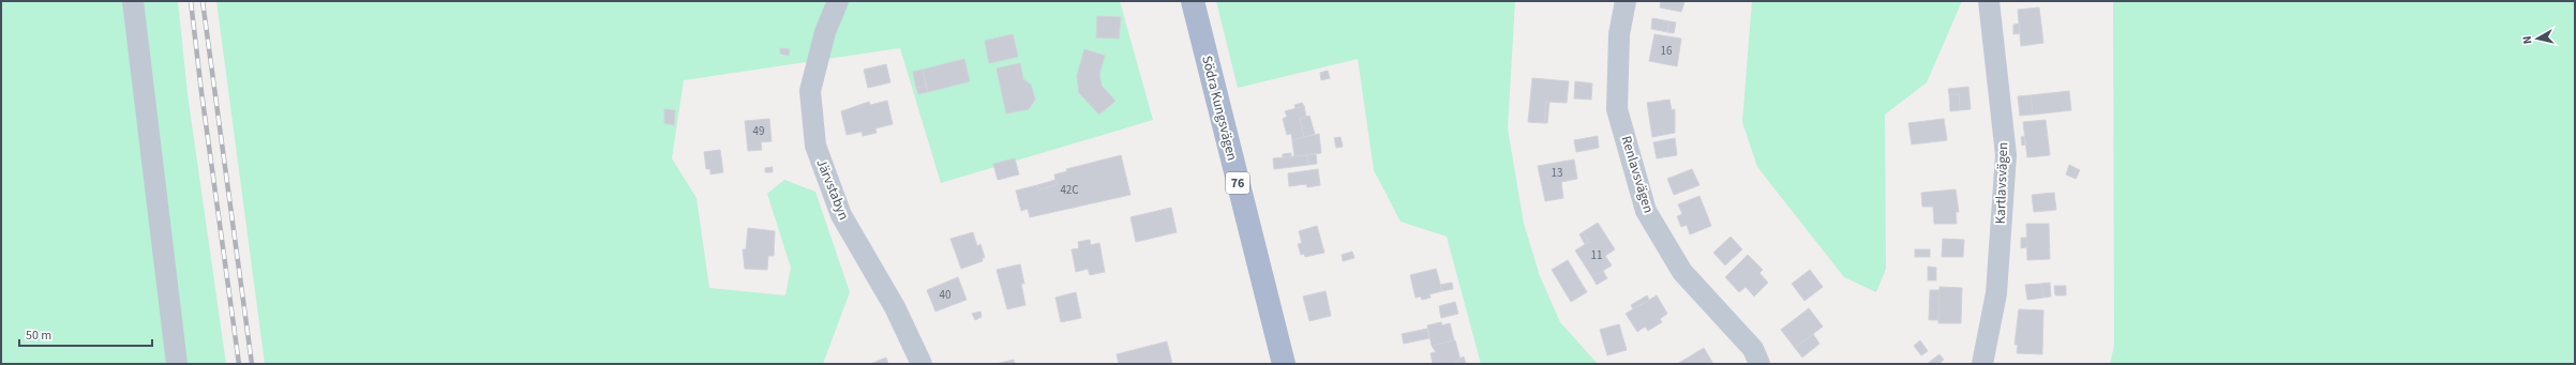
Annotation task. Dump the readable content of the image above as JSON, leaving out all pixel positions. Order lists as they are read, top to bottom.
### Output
{
  "streets": {
    "main road": ["Södra Kungsvägen", "76"],
    "street": ["Renlavsvägen", "Kartlavsvägen", "Järvstabyn"]
  },
  "house_numbers": [
    "16",
    "49",
    "13",
    "42C",
    "11",
    "40"
  ],
  "scale_bar": "50 m",
  "north": "left"
}
